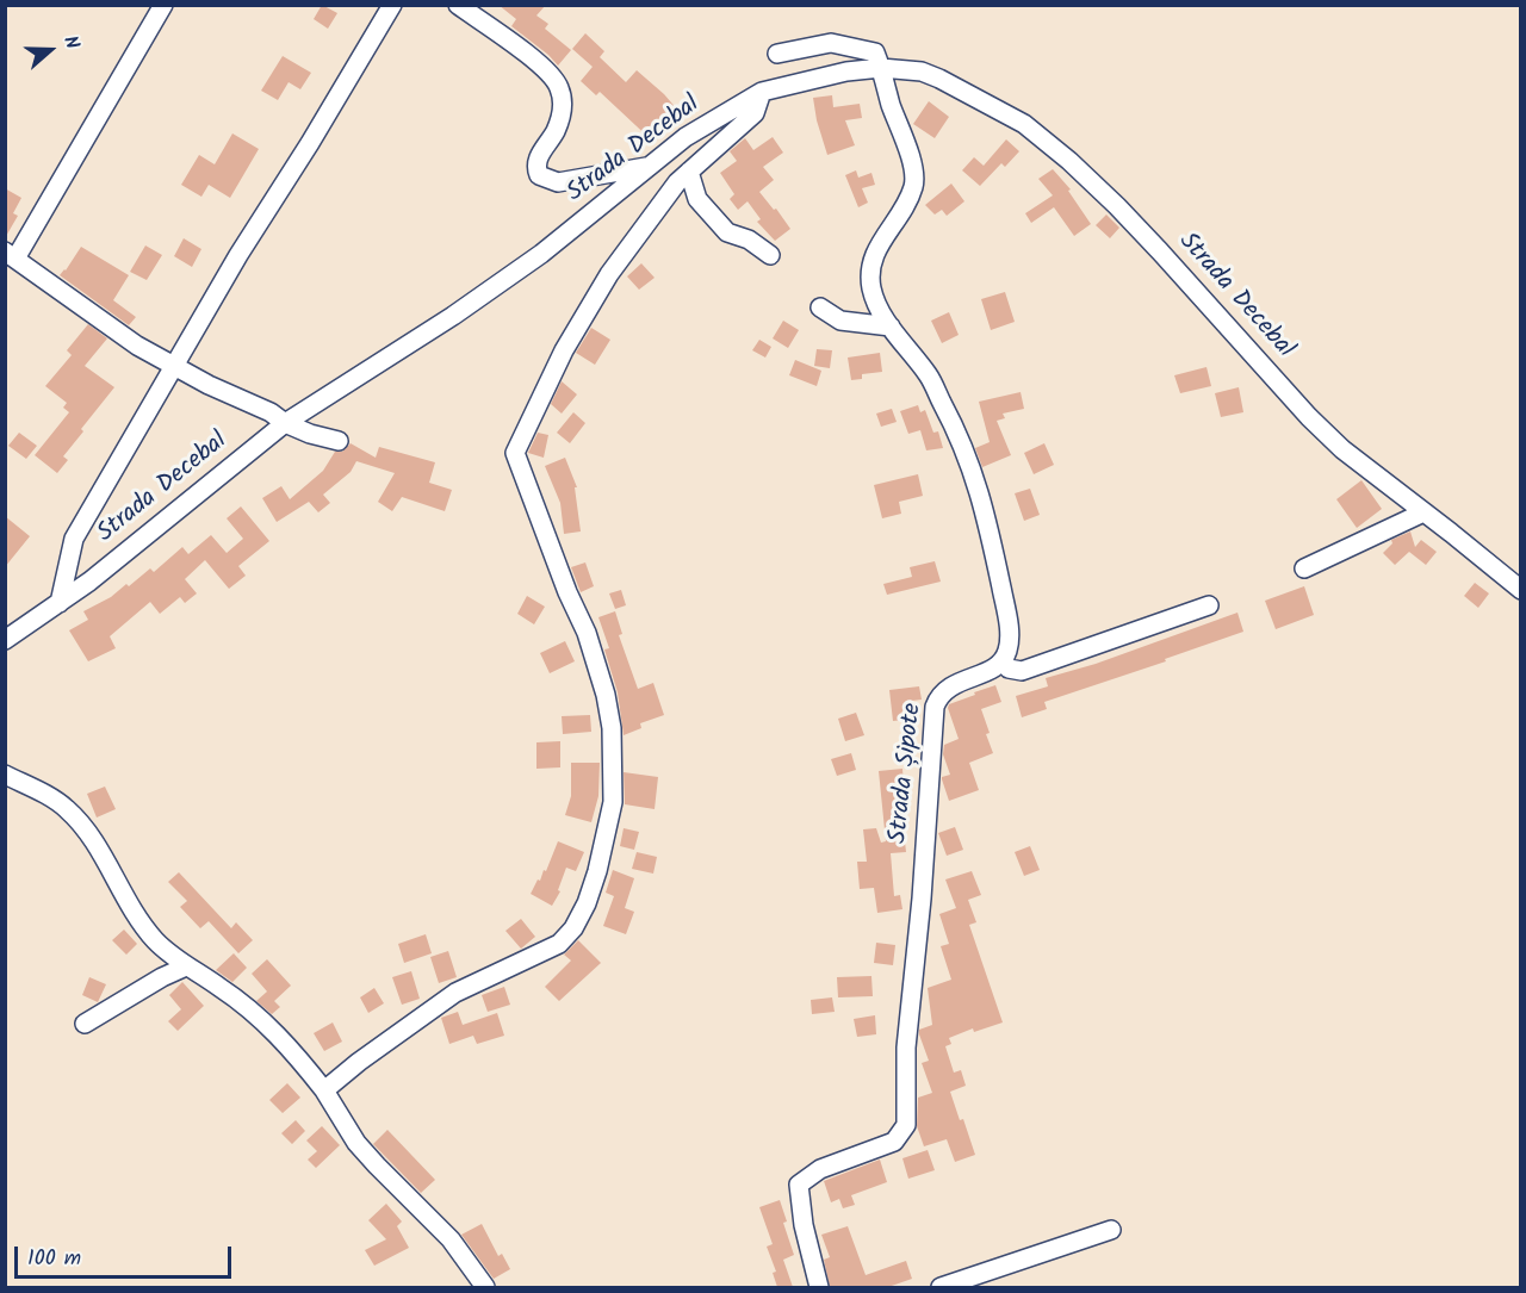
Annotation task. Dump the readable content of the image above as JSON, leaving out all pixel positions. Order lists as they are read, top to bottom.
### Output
{
  "streets": {
    "street": ["Strada Decebal", "Strada Șipote"]
  },
  "scale_bar": "100 m",
  "north": "right"
}
